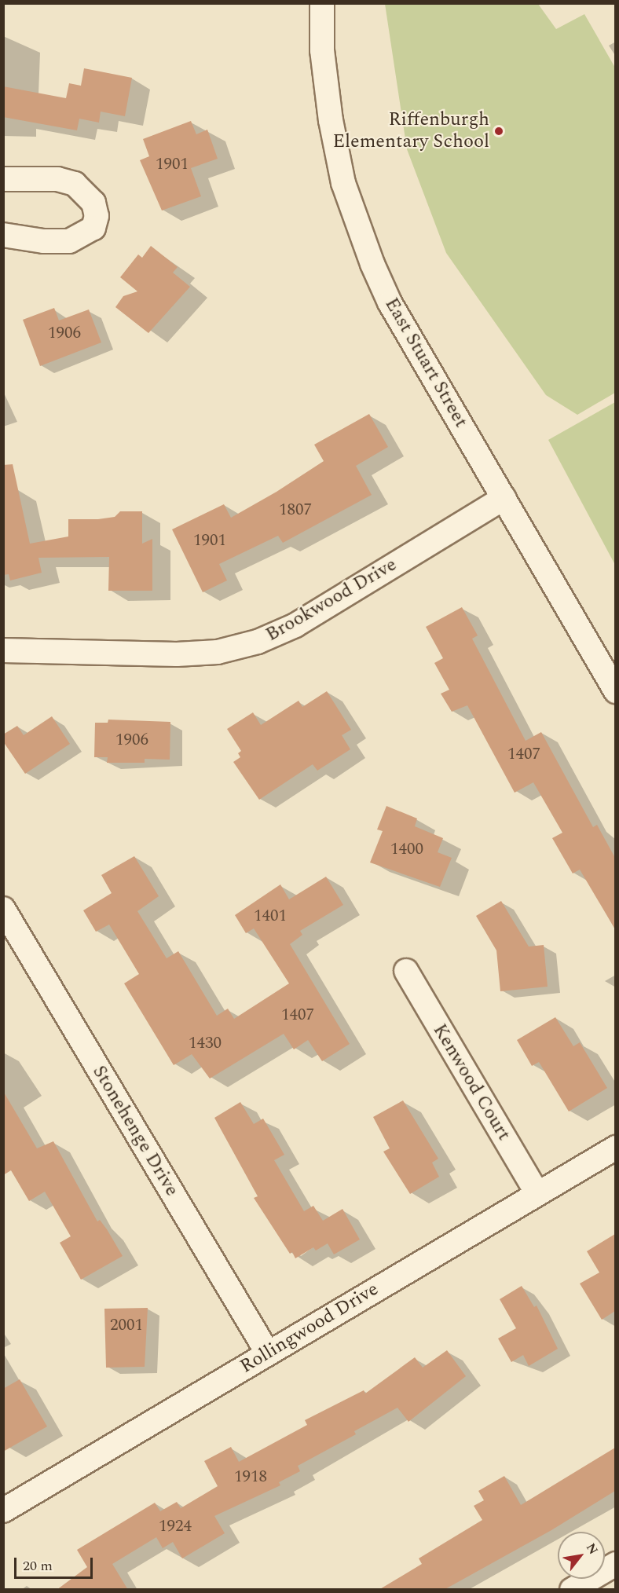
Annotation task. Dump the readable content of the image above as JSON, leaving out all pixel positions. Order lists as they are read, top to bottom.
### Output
{
  "streets": {
    "street": [
      "East Stuart Street",
      "Brookwood Drive",
      "Kenwood Court",
      "Stonehenge Drive",
      "Rollingwood Drive"
    ]
  },
  "crossings": [
    ["East Stuart Street", "Brookwood Drive"],
    ["Kenwood Court", "Rollingwood Drive"],
    ["Stonehenge Drive", "Rollingwood Drive"]
  ],
  "places": ["Riffenburgh Elementary School"],
  "house_numbers": [
    "1901",
    "1906",
    "1807",
    "1901",
    "1906",
    "1407",
    "1400",
    "1401",
    "1407",
    "1430",
    "2001",
    "1918",
    "1924"
  ],
  "scale_bar": "20 m",
  "north": "top right"
}
